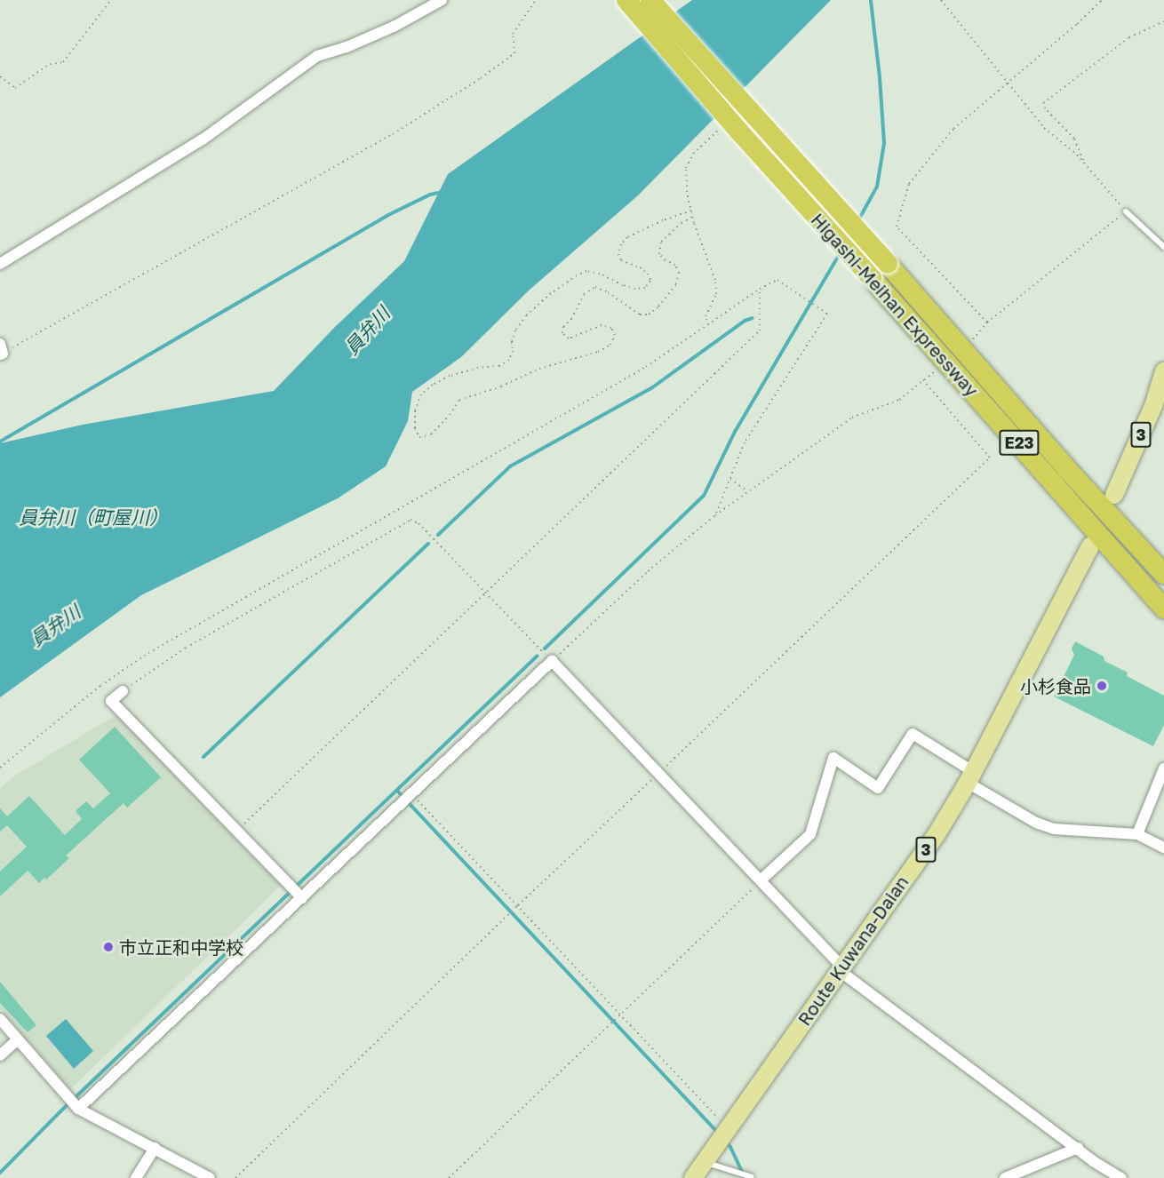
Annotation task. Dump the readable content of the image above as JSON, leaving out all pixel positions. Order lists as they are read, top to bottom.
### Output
{
  "streets": {
    "highway": ["Higashi-Meihan Expressway", "E23"],
    "main road": ["3", "Route Kuwana-Daian"]
  },
  "water": ["員弁川", "員弁川（町屋川）"],
  "places": ["小杉食品", "市立正和中学校"]
}
